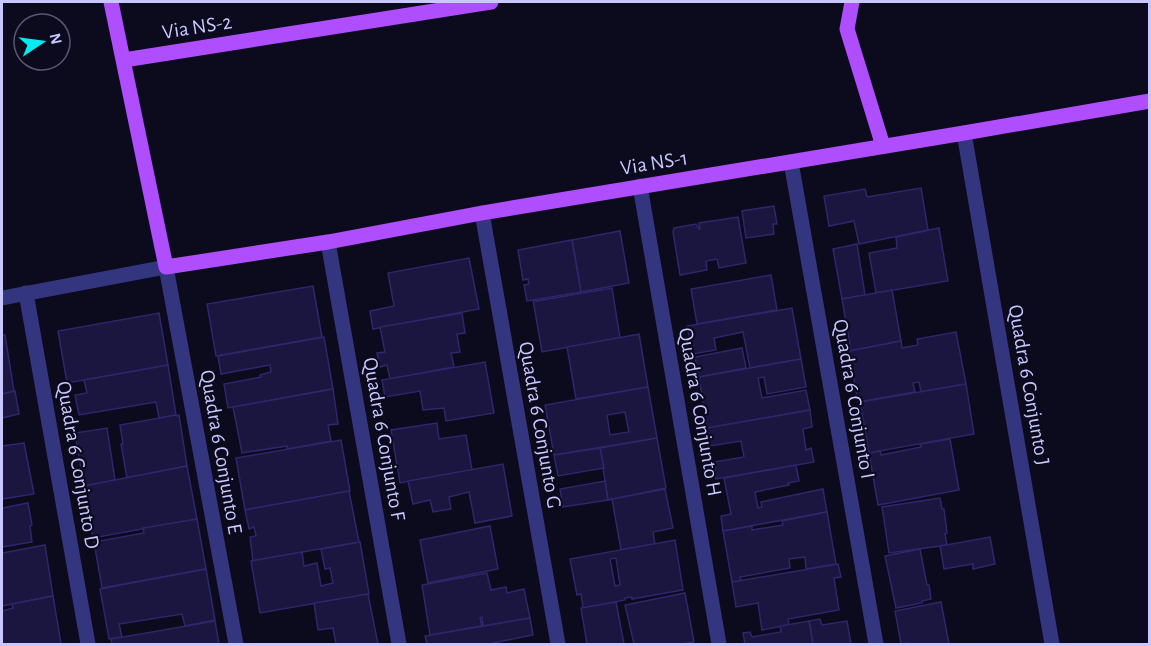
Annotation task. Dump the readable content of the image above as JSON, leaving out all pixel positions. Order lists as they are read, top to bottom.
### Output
{
  "streets": {
    "main road": ["Via NS-2", "Via NS-1"],
    "street": [
      "Quadra 6 Conjunto J",
      "Quadra 6 Conjunto I",
      "Quadra 6 Conjunto H",
      "Quadra 6 Conjunto G",
      "Quadra 6 Conjunto F",
      "Quadra 6 Conjunto E",
      "Quadra 6 Conjunto D"
    ]
  },
  "crossings": [
    ["Via NS-1", "Quadra 6 Conjunto J"],
    ["Via NS-1", "Quadra 6 Conjunto I"],
    ["Via NS-1", "Quadra 6 Conjunto H"],
    ["Via NS-1", "Quadra 6 Conjunto G"],
    ["Via NS-1", "Quadra 6 Conjunto F"],
    ["Via NS-1", "Quadra 6 Conjunto E"]
  ],
  "north": "right"
}
